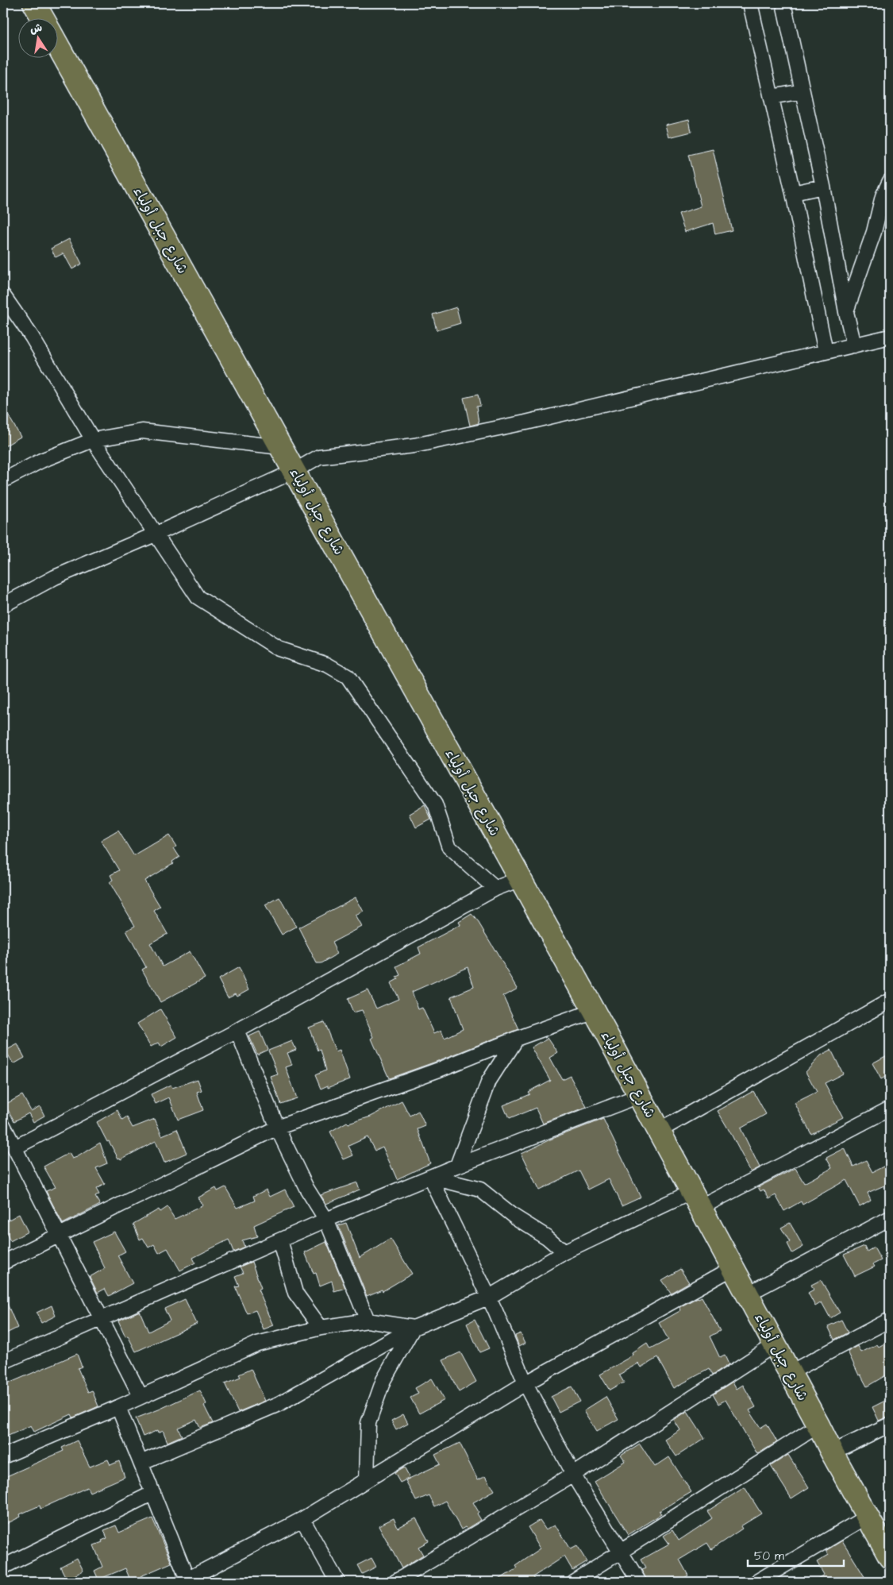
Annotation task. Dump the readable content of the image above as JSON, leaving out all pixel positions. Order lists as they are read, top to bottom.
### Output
{
  "streets": {
    "highway": ["شارع جبل أولياء"]
  },
  "scale_bar": "50 m",
  "north": "top"
}
